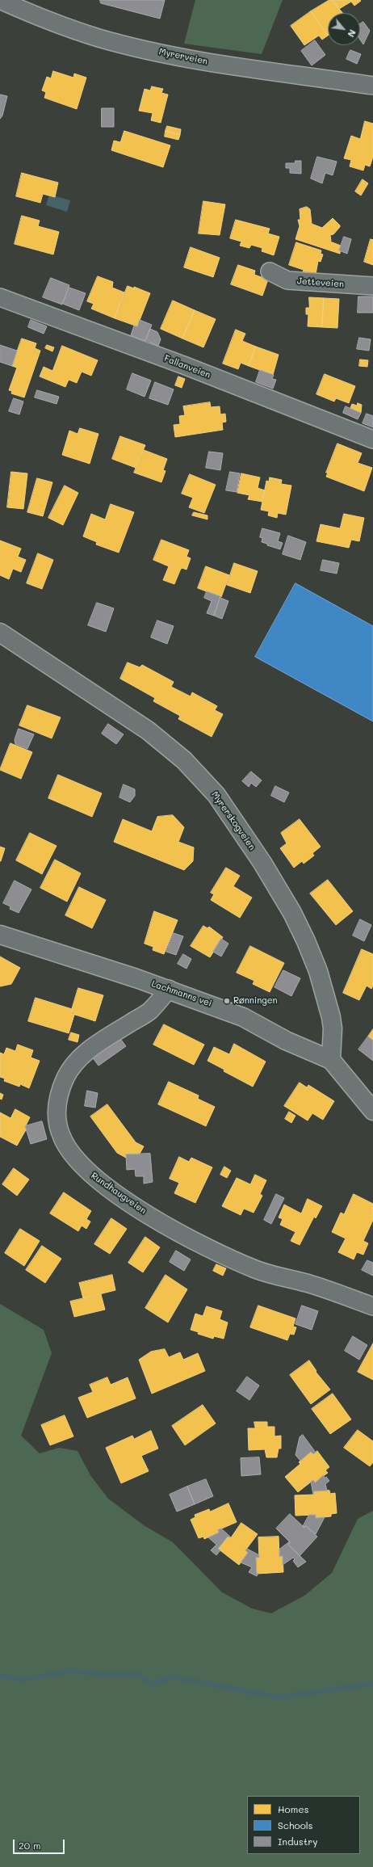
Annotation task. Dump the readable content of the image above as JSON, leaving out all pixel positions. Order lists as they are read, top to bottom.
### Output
{
  "streets": {
    "street": [
      "Myrerveien",
      "Jetteveien",
      "Fallanveien",
      "Myrerskogveien",
      "Lachmanns vei",
      "Rundhaugveien"
    ]
  },
  "crossings": [
    ["Myrerskogveien", "Lachmanns vei"],
    ["Lachmanns vei", "Rundhaugveien"]
  ],
  "places": ["Rønningen"],
  "legend": ["Homes", "Schools", "Industry"],
  "scale_bar": "20 m",
  "north": "bottom right"
}
